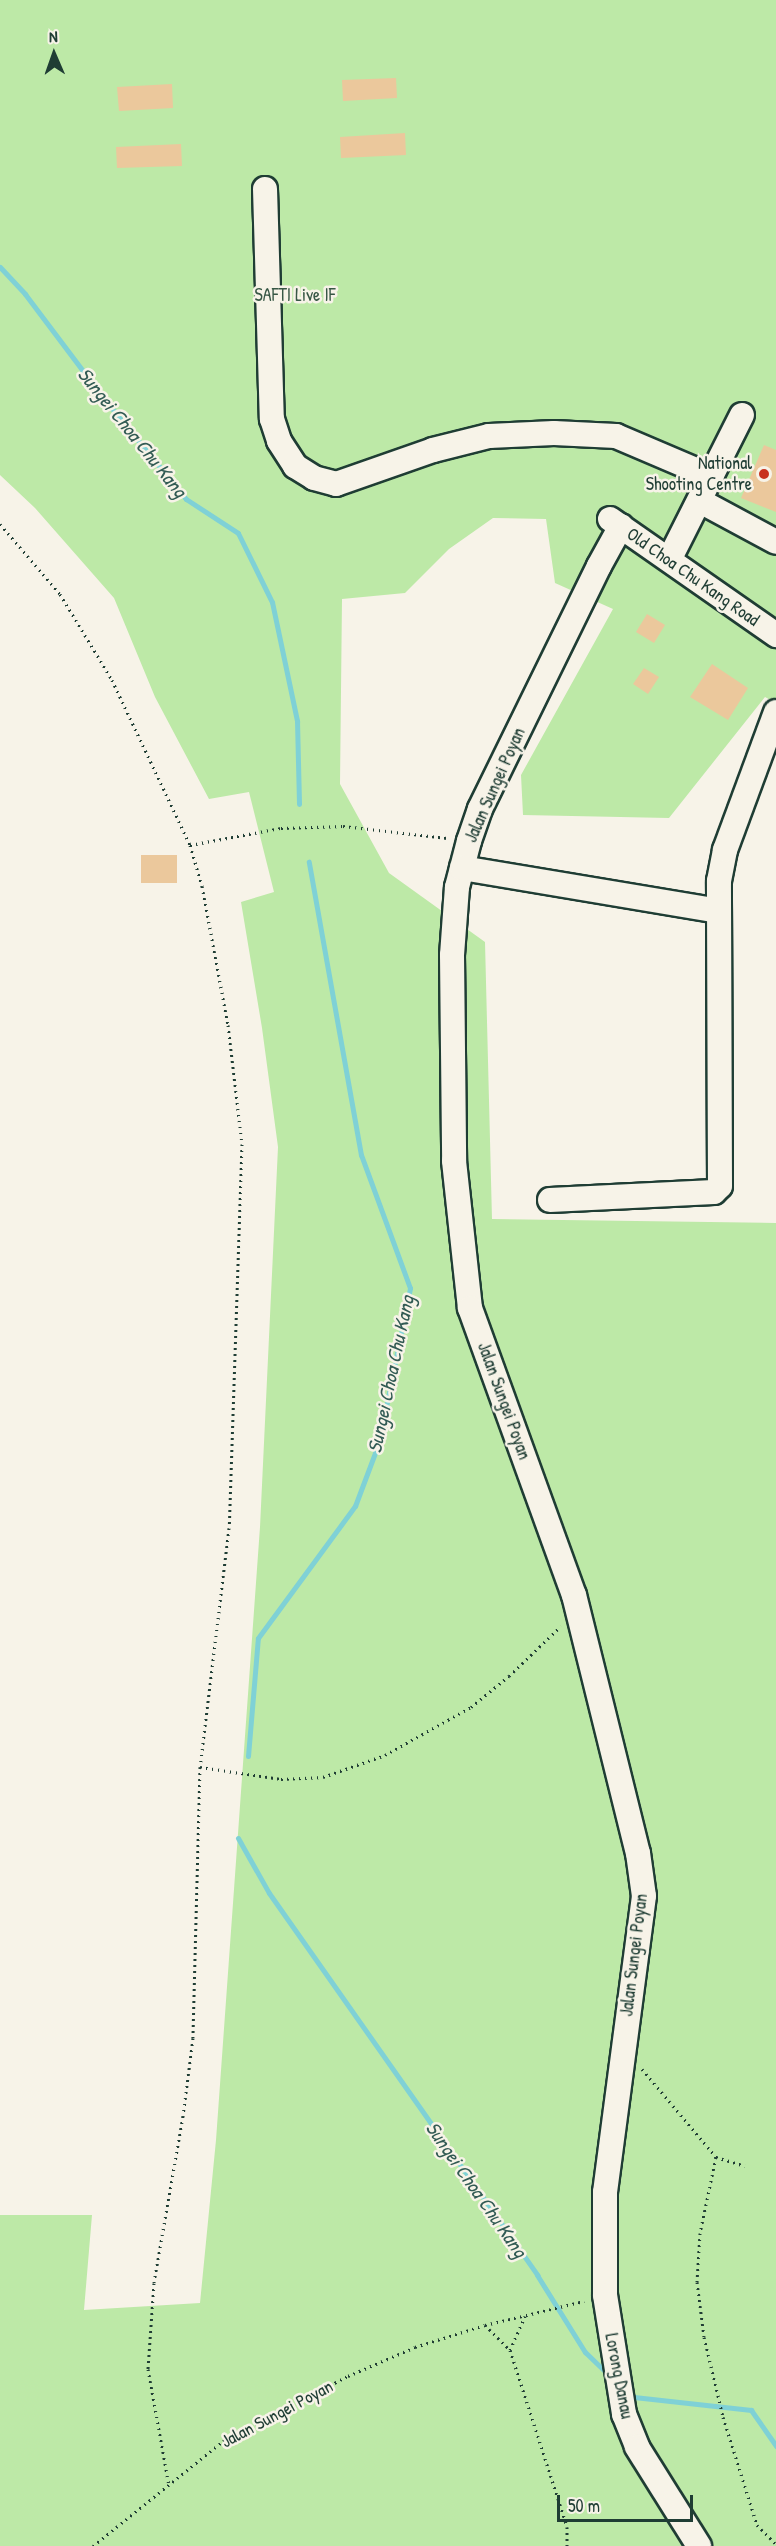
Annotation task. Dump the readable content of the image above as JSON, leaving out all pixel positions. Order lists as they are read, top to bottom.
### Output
{
  "streets": {
    "street": ["Old Choa Chu Kang Road", "Jalan Sungei Poyan", "Lorong Danau"]
  },
  "crossings": [
    ["Old Choa Chu Kang Road", "Jalan Sungei Poyan"],
    ["Jalan Sungei Poyan", "Lorong Danau"]
  ],
  "water": ["Sungei Choa Chu Kang"],
  "parks": ["SAFTI Live IF"],
  "places": ["National Shooting Centre"],
  "scale_bar": "50 m",
  "north": "top"
}
